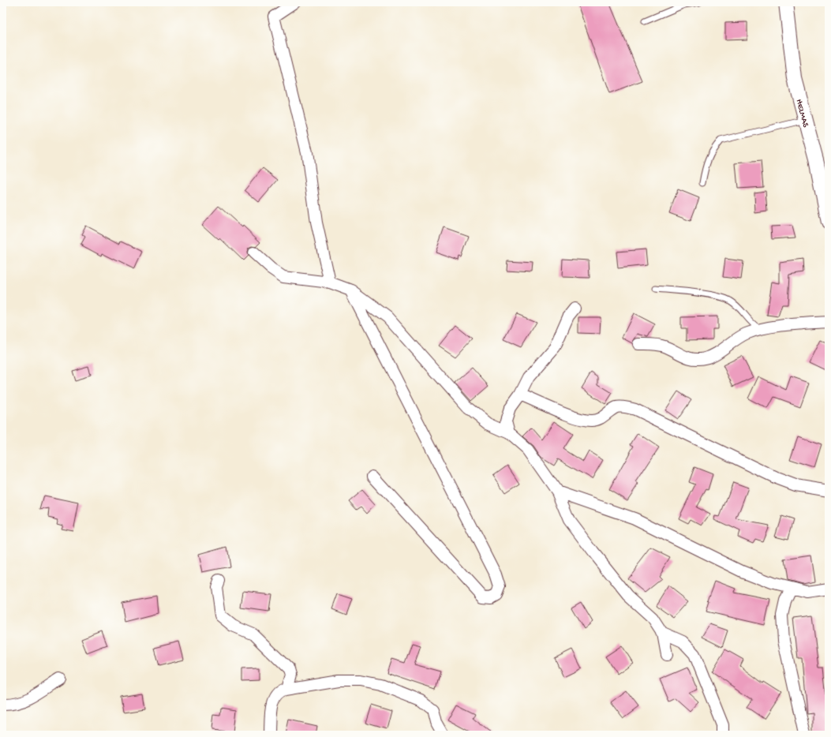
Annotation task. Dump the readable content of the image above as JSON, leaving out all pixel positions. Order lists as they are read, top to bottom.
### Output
{
  "streets": {
    "street": ["HELMAS"]
  }
}
